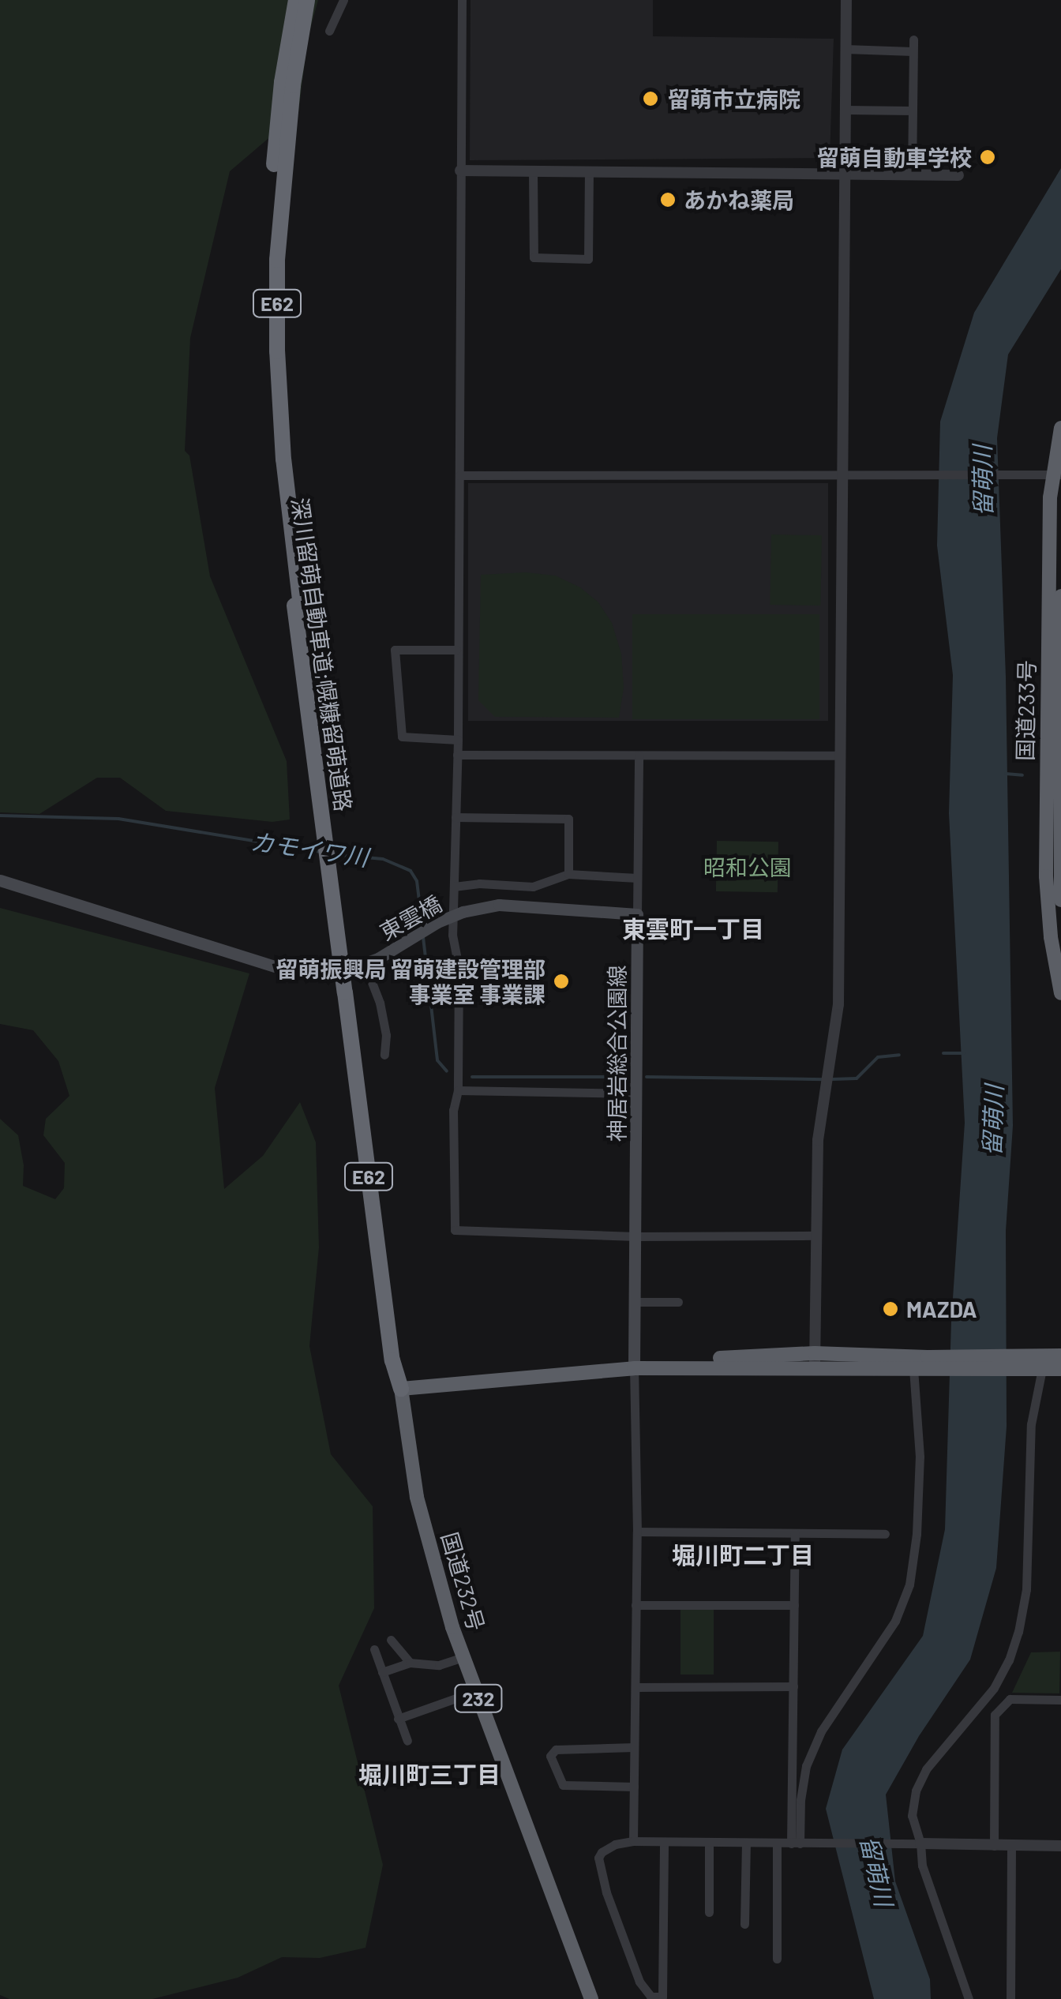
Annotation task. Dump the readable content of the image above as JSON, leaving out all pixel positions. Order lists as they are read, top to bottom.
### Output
{
  "streets": {
    "highway": [
      "E62",
      "深川留萌自動車道;幌糠留萌道路",
      "国道233号",
      "国道232号",
      "232"
    ],
    "main road": ["東雲橋", "神居岩総合公園線"]
  },
  "crossings": [
    ["深川留萌自動車道;幌糠留萌道路", "国道232号"],
    ["東雲橋", "神居岩総合公園線"]
  ],
  "districts": ["東雲町一丁目", "堀川町二丁目", "堀川町三丁目"],
  "water": ["留萌川", "カモイワ川"],
  "parks": ["昭和公園"],
  "places": [
    "留萌市立病院",
    "留萌自動車学校",
    "あかね薬局",
    "留萌振興局 留萌建設管理部 事業室 事業課",
    "MAZDA"
  ]
}
